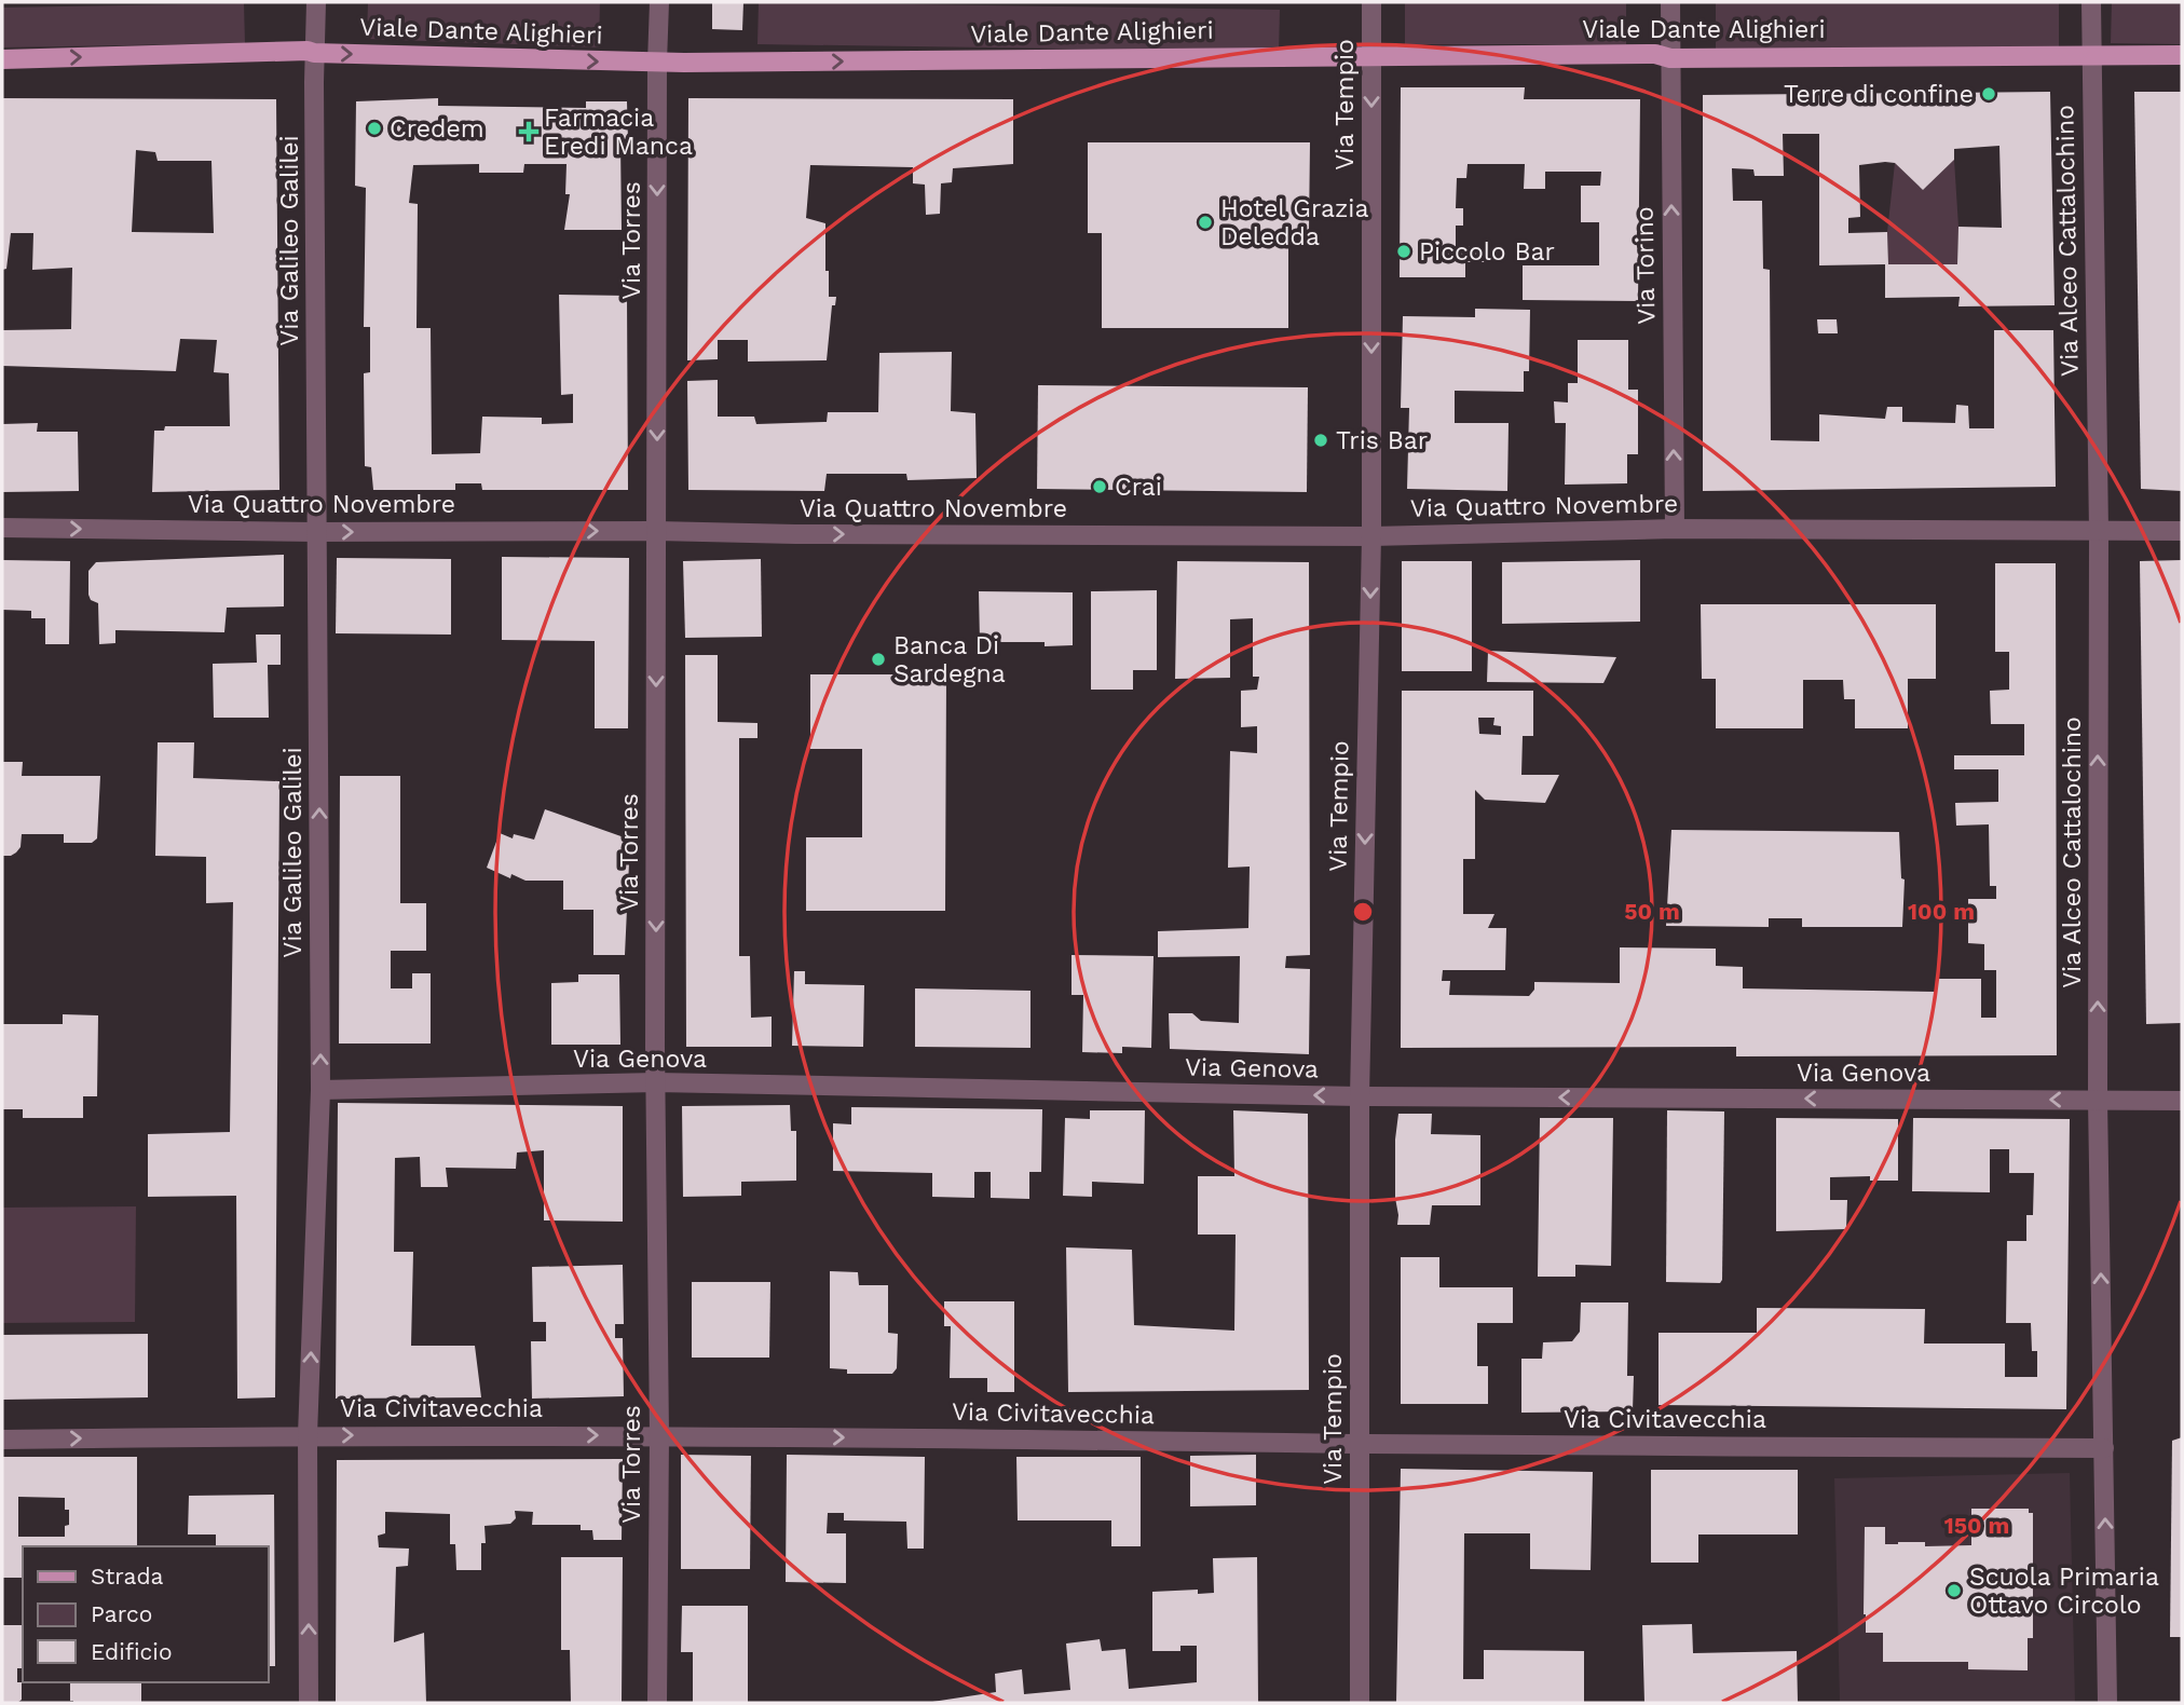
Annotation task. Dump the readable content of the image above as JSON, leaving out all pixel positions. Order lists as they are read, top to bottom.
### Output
{
  "streets": {
    "main road": ["Viale Dante Alighieri"],
    "street": [
      "Via Tempio",
      "Via Galileo Galilei",
      "Via Torres",
      "Via Alceo Cattalochino",
      "Via Torino",
      "Via Quattro Novembre",
      "Via Genova",
      "Via Civitavecchia"
    ]
  },
  "crossings": [
    ["Viale Dante Alighieri", "Via Tempio"],
    ["Viale Dante Alighieri", "Via Galileo Galilei"],
    ["Viale Dante Alighieri", "Via Torres"],
    ["Viale Dante Alighieri", "Via Alceo Cattalochino"],
    ["Viale Dante Alighieri", "Via Torino"],
    ["Via Tempio", "Via Quattro Novembre"],
    ["Via Tempio", "Via Genova"],
    ["Via Tempio", "Via Civitavecchia"],
    ["Via Galileo Galilei", "Via Quattro Novembre"],
    ["Via Galileo Galilei", "Via Genova"],
    ["Via Galileo Galilei", "Via Civitavecchia"],
    ["Via Torres", "Via Quattro Novembre"],
    ["Via Torres", "Via Genova"],
    ["Via Torres", "Via Civitavecchia"],
    ["Via Alceo Cattalochino", "Via Quattro Novembre"],
    ["Via Alceo Cattalochino", "Via Genova"],
    ["Via Alceo Cattalochino", "Via Civitavecchia"],
    ["Via Torino", "Via Quattro Novembre"]
  ],
  "one_way": [
    "Viale Dante Alighieri",
    "Via Tempio",
    "Via Galileo Galilei",
    "Via Torres",
    "Via Alceo Cattalochino",
    "Via Torino",
    "Via Quattro Novembre",
    "Via Genova",
    "Via Civitavecchia"
  ],
  "places": {
    "other": [
      "Terre di confine",
      "Credem",
      "Hotel Grazia Deledda",
      "Piccolo Bar",
      "Tris Bar",
      "Crai",
      "Banca Di Sardegna",
      "Scuola Primaria Ottavo Circolo"
    ],
    "health": ["Farmacia Eredi Manca"]
  },
  "legend": ["Strada", "Parco", "Edificio"],
  "rings": ["50 m", "100 m", "150 m"]
}
